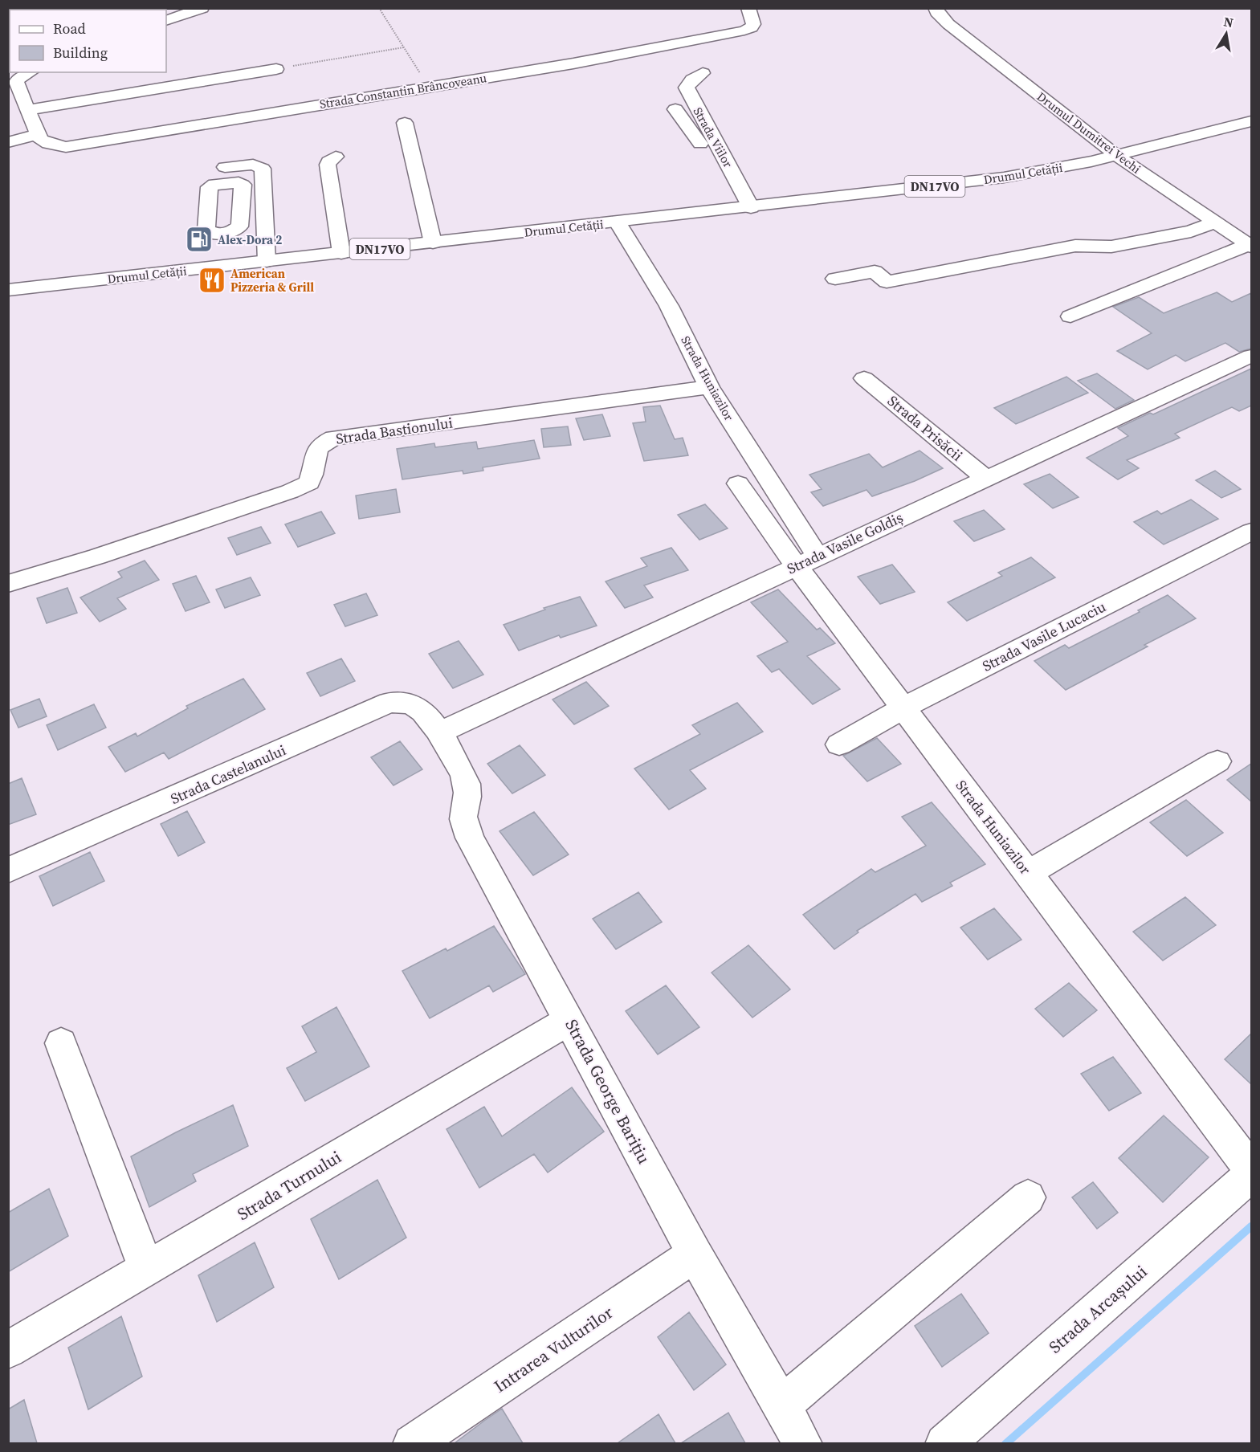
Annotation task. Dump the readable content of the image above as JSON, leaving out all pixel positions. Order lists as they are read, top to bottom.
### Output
{
  "streets": {
    "main road": [
      "Strada Constantin Brâncoveanu",
      "Drumul Dumitrei Vechi",
      "Strada Viilor",
      "Drumul Cetății",
      "DN17VO",
      "Strada Huniazilor",
      "Strada Prisăcii",
      "Strada Bastionului",
      "Strada Vasile Goldiș",
      "Strada Vasile Lucaciu",
      "Strada Castelanului",
      "Strada George Barițiu",
      "Strada Turnului",
      "Strada Arcașului",
      "Intrarea Vulturilor"
    ]
  },
  "crossings": [
    ["Drumul Dumitrei Vechi", "Drumul Cetății"],
    ["Drumul Dumitrei Vechi", "DN17VO"],
    ["Strada Viilor", "Drumul Cetății"],
    ["Drumul Cetății", "DN17VO"],
    ["Drumul Cetății", "Strada Huniazilor"],
    ["Strada Huniazilor", "Strada Bastionului"],
    ["Strada Huniazilor", "Strada Vasile Goldiș"],
    ["Strada Huniazilor", "Strada Vasile Lucaciu"],
    ["Strada Prisăcii", "Strada Vasile Goldiș"],
    ["Strada Vasile Goldiș", "Strada Castelanului"],
    ["Strada Vasile Goldiș", "Strada George Barițiu"],
    ["Strada Castelanului", "Strada George Barițiu"],
    ["Strada George Barițiu", "Strada Turnului"],
    ["Strada George Barițiu", "Intrarea Vulturilor"]
  ],
  "places": {
    "fuel station": ["Alex-Dora 2"],
    "restaurant": ["American Pizzeria & Grill"]
  },
  "legend": ["Road", "Building"],
  "north": "top"
}
